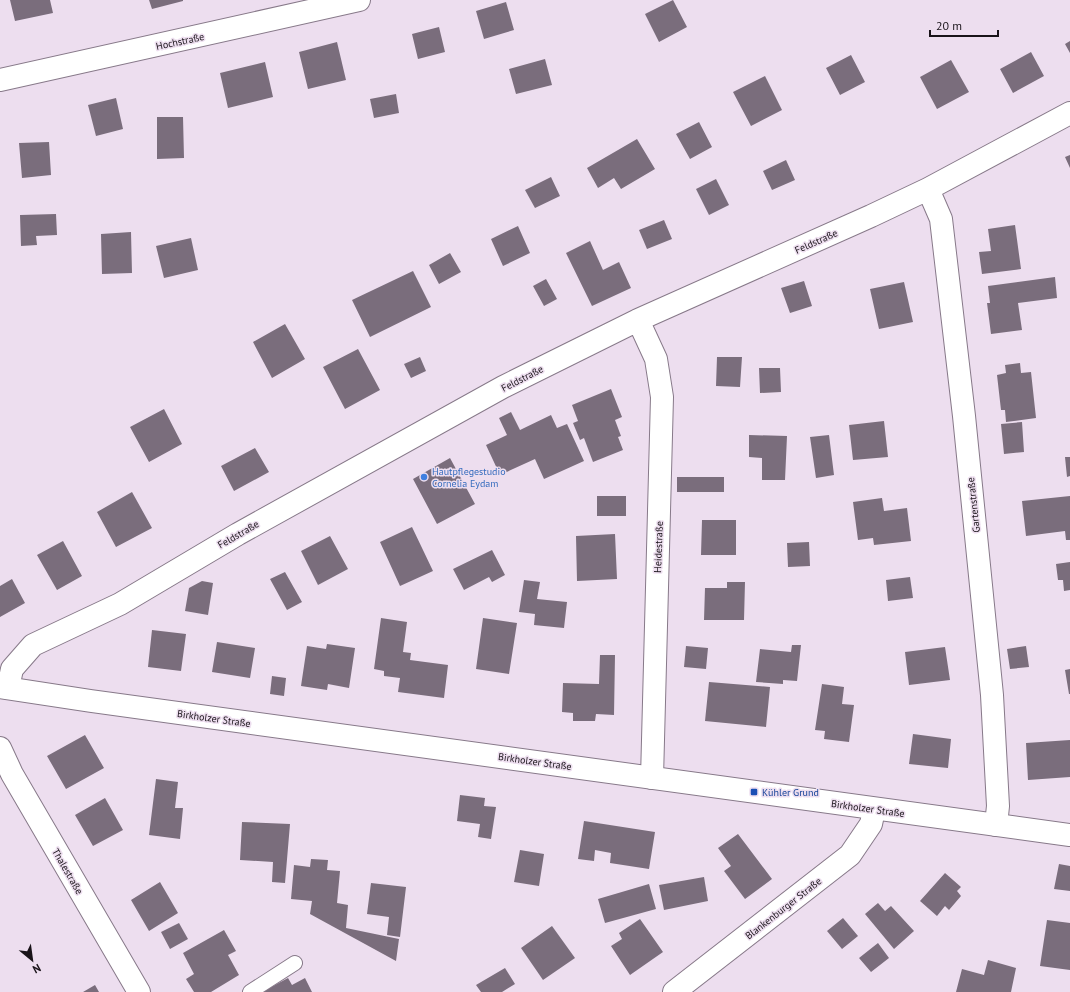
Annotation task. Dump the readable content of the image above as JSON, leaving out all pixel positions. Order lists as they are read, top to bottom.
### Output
{
  "streets": {
    "street": [
      "Hochstraße",
      "Feldstraße",
      "Gartenstraße",
      "Heidestraße",
      "Birkholzer Straße",
      "Thalestraße",
      "Blankenburger Straße"
    ]
  },
  "crossings": [
    ["Feldstraße", "Gartenstraße"],
    ["Feldstraße", "Heidestraße"],
    ["Feldstraße", "Birkholzer Straße"],
    ["Gartenstraße", "Birkholzer Straße"],
    ["Heidestraße", "Birkholzer Straße"],
    ["Birkholzer Straße", "Blankenburger Straße"]
  ],
  "places": {
    "other": ["Hautpflegestudio Cornelia Eydam"],
    "transit": ["Kühler Grund"]
  },
  "scale_bar": "20 m",
  "north": "bottom right"
}
